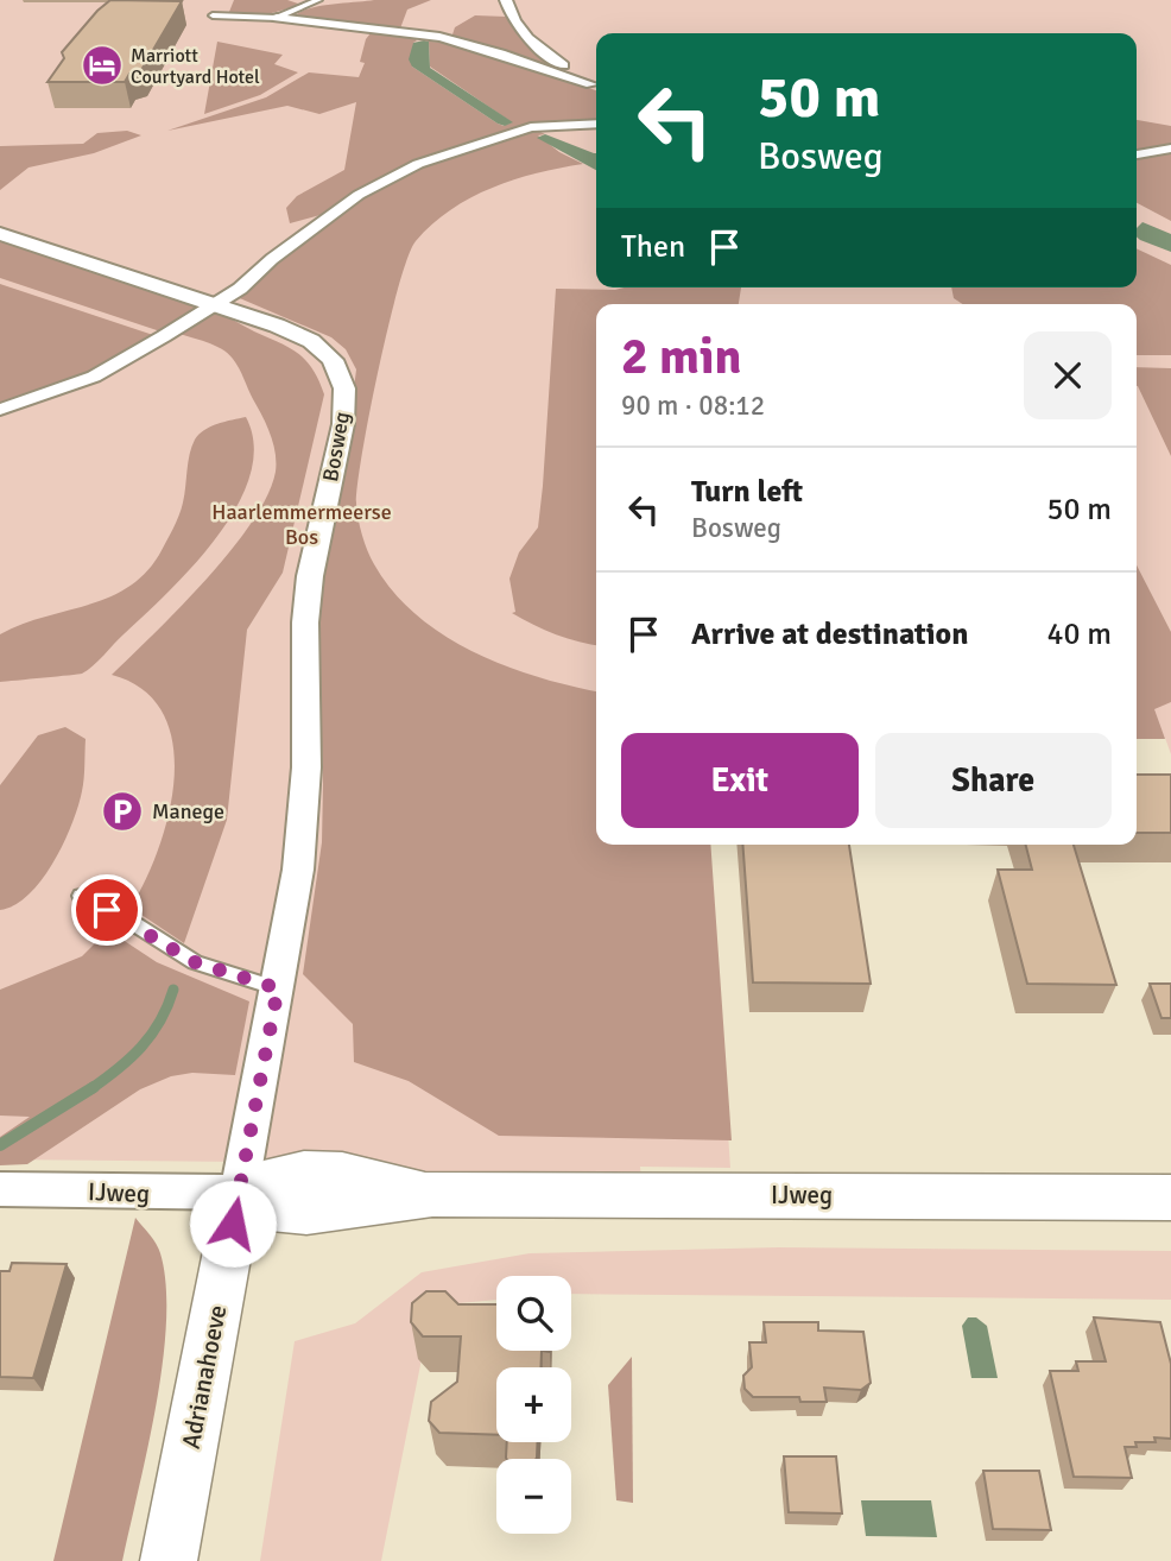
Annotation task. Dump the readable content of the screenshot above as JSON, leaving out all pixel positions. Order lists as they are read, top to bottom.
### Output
{
  "streets": {
    "street": ["Bosweg", "IJweg", "Adrianahoeve"]
  },
  "crossings": [
    ["Bosweg", "IJweg"],
    ["Bosweg", "Adrianahoeve"],
    ["IJweg", "Adrianahoeve"]
  ],
  "parks": ["Haarlemmermeerse Bos"],
  "places": {
    "hotel": ["Marriott Courtyard Hotel"],
    "parking": ["Manege"]
  },
  "page": {
    "turn": ["50 m", "Bosweg"],
    "then": "Then",
    "heading": ["2 min", "90 m · 08:12"],
    "list": [
      {
        "name": "Turn left",
        "note": "Bosweg",
        "value": "50 m"
      },
      {
        "name": "Arrive at destination",
        "value": "40 m"
      }
    ],
    "buttons": ["Exit", "Share"],
    "map_buttons": ["+", "−"]
  }
}
